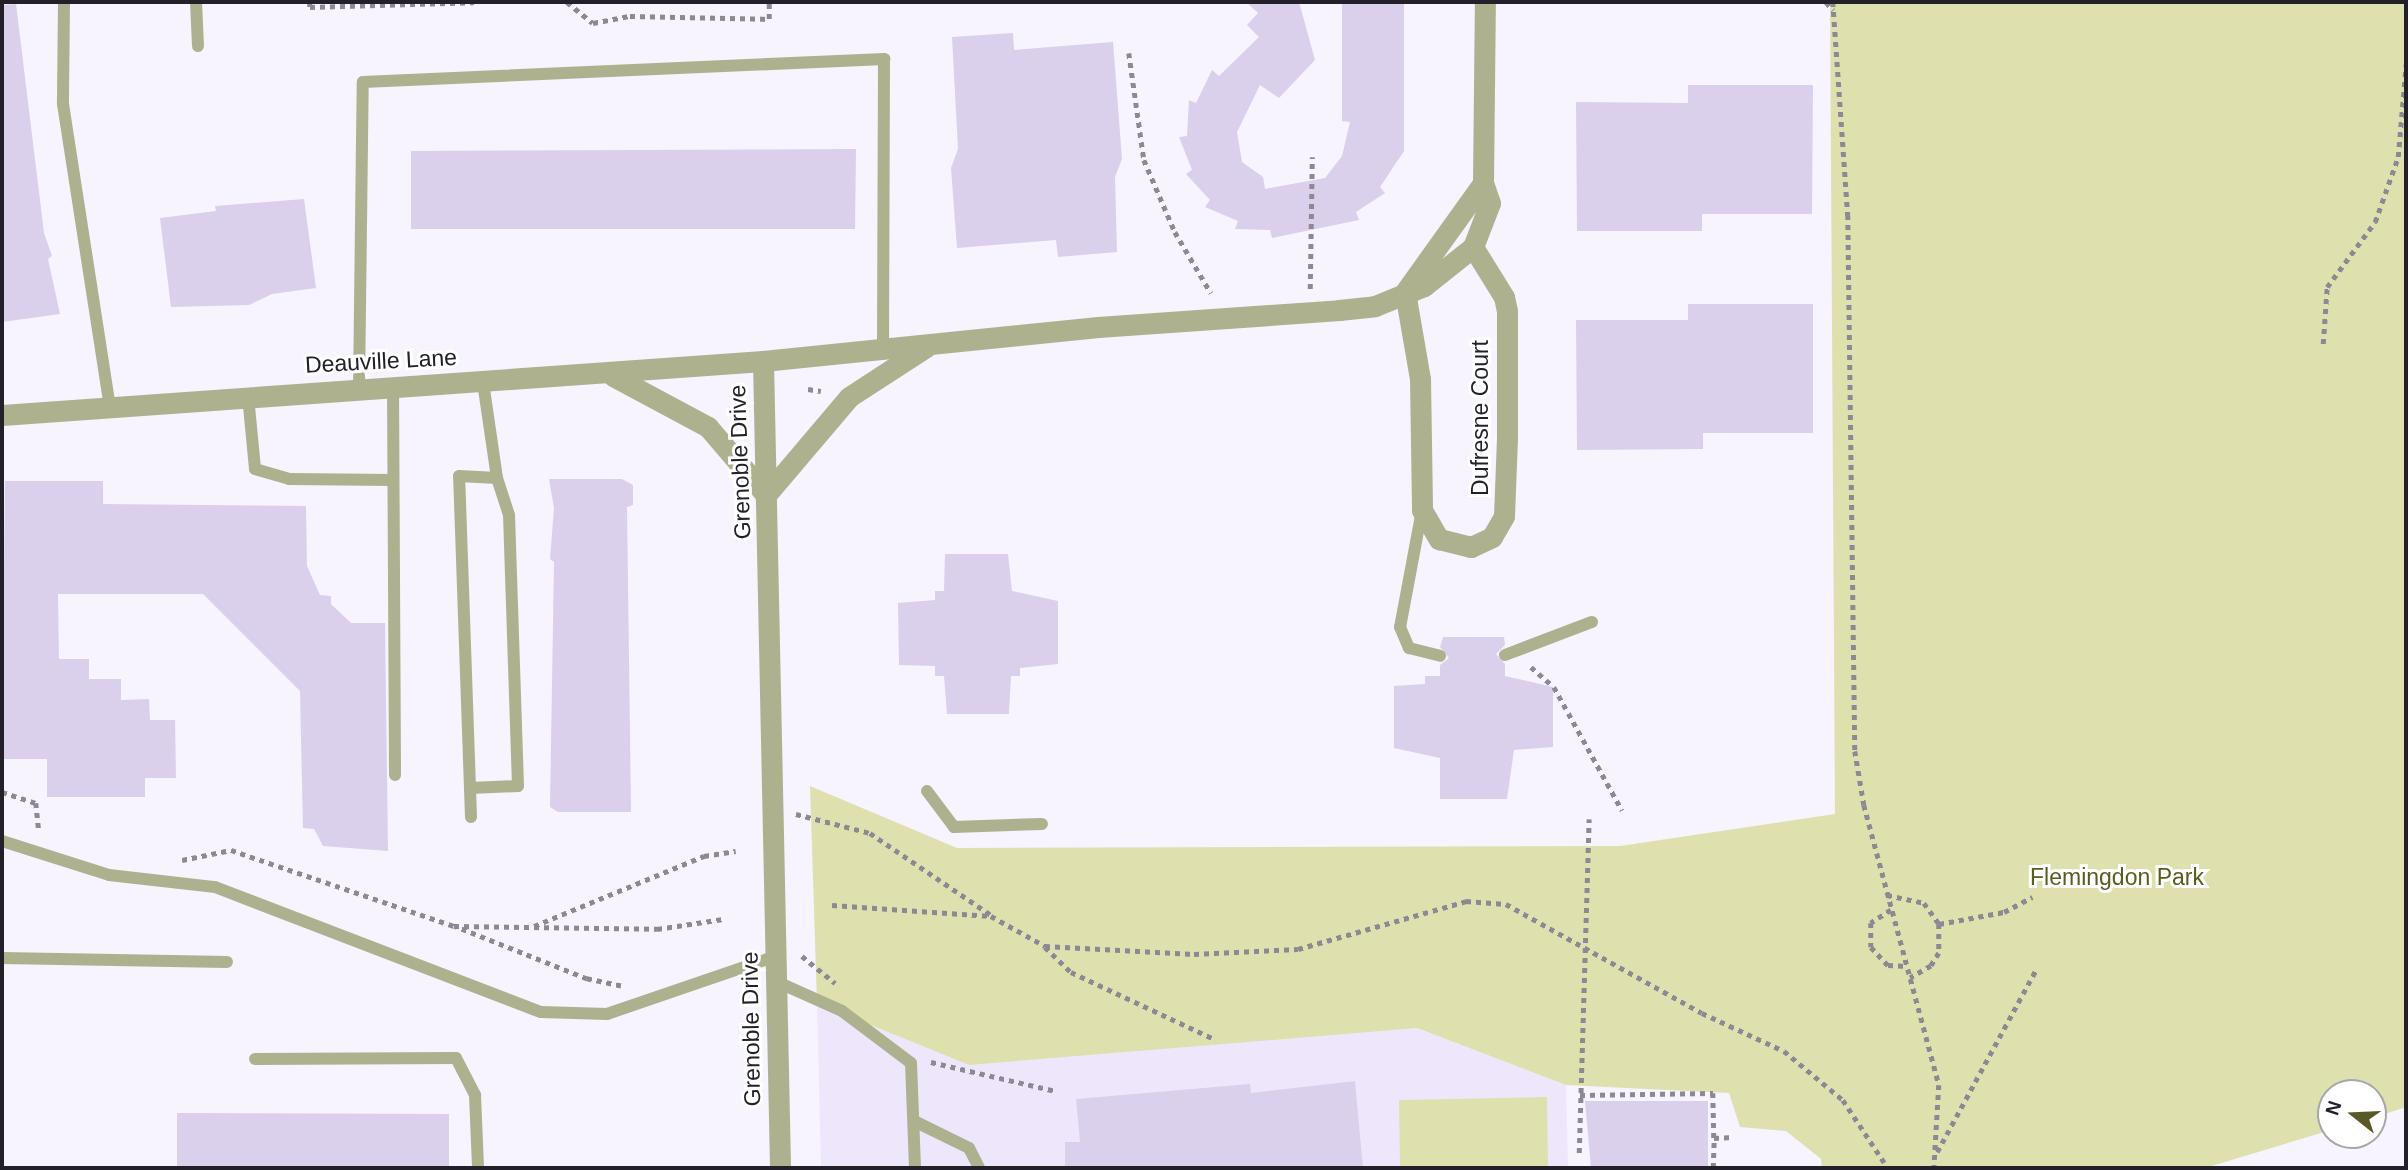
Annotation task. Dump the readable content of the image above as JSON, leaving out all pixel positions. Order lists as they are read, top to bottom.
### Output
{
  "streets": {
    "street": ["Deauville Lane", "Dufresne Court", "Grenoble Drive"]
  },
  "crossings": [
    ["Deauville Lane", "Grenoble Drive"],
    ["Dufresne Court", "Grenoble Drive"]
  ],
  "parks": ["Flemingdon Park"],
  "north": "left"
}
